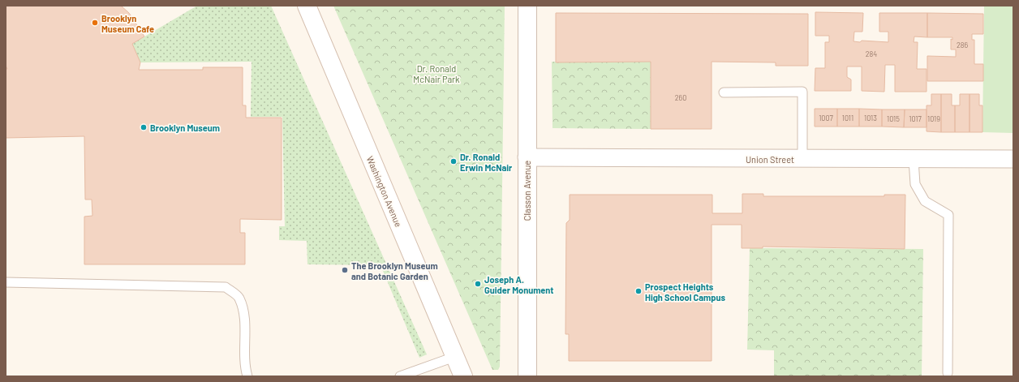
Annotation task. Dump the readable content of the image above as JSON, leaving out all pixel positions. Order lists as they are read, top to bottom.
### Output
{
  "streets": {
    "main road": ["Classon Avenue", "Washington Avenue"],
    "street": ["Union Street"]
  },
  "crossings": [
    ["Union Street", "Classon Avenue"]
  ],
  "parks": ["Dr. Ronald McNair Park"],
  "places": [
    "Brooklyn Museum Cafe",
    "Brooklyn Museum",
    "Dr. Ronald Erwin McNair",
    "The Brooklyn Museum and Botanic Garden",
    "Joseph A. Guider Monument",
    "Prospect Heights High School Campus"
  ],
  "house_numbers": [
    "286",
    "284",
    "260",
    "1007",
    "1011",
    "1013",
    "1015",
    "1017",
    "1019"
  ]
}
